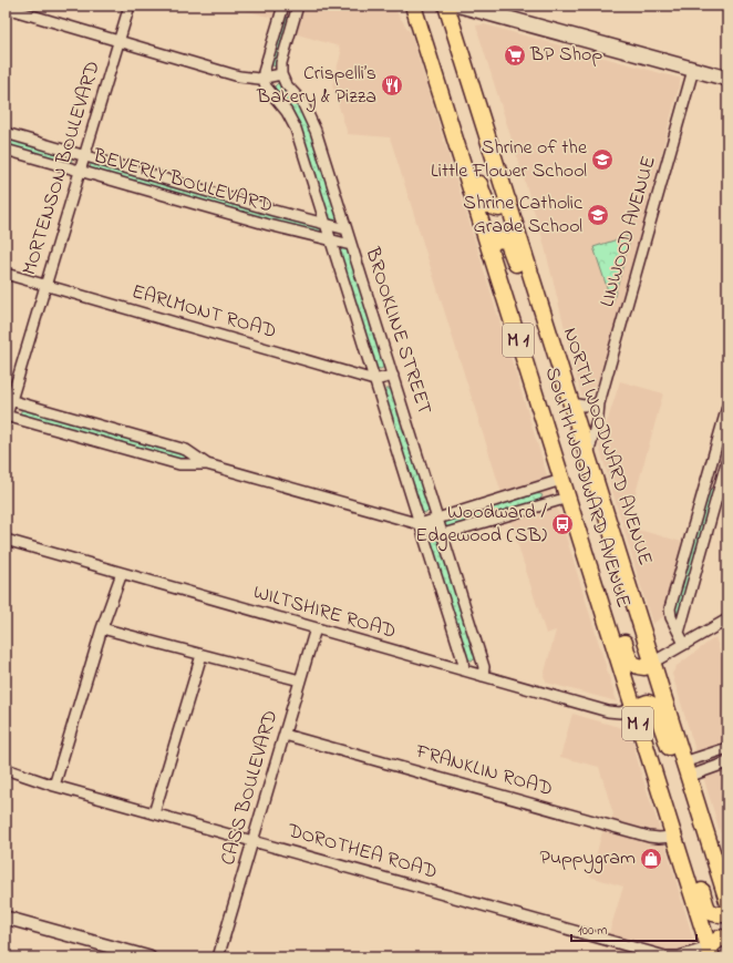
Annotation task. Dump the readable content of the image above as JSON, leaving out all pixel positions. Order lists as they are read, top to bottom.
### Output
{
  "streets": {
    "main road": ["M 1", "NORTH WOODWARD AVENUE", "SOUTH WOODWARD AVENUE"],
    "street": [
      "MORTENSON BOULEVARD",
      "BEVERLY BOULEVARD",
      "LINWOOD AVENUE",
      "EARLMONT ROAD",
      "BROOKLINE STREET",
      "WILTSHIRE ROAD",
      "FRANKLIN ROAD",
      "CASS BOULEVARD",
      "DOROTHEA ROAD"
    ]
  },
  "crossings": [
    ["MORTENSON BOULEVARD", "BEVERLY BOULEVARD"],
    ["MORTENSON BOULEVARD", "EARLMONT ROAD"],
    ["BEVERLY BOULEVARD", "BROOKLINE STREET"],
    ["LINWOOD AVENUE", "NORTH WOODWARD AVENUE"],
    ["EARLMONT ROAD", "BROOKLINE STREET"],
    ["BROOKLINE STREET", "WILTSHIRE ROAD"],
    ["SOUTH WOODWARD AVENUE", "WILTSHIRE ROAD"],
    ["SOUTH WOODWARD AVENUE", "FRANKLIN ROAD"],
    ["SOUTH WOODWARD AVENUE", "DOROTHEA ROAD"],
    ["WILTSHIRE ROAD", "CASS BOULEVARD"],
    ["FRANKLIN ROAD", "CASS BOULEVARD"],
    ["CASS BOULEVARD", "DOROTHEA ROAD"]
  ],
  "places": {
    "supermarket": ["BP Shop"],
    "restaurant": ["Crispelli’s Bakery & Pizza"],
    "school or university": ["Shrine of the Little Flower School", "Shrine Catholic Grade School"],
    "bus stop": ["Woodward / Edgewood (SB)"],
    "shop": ["Puppygram"]
  },
  "scale_bar": "100 m"
}
